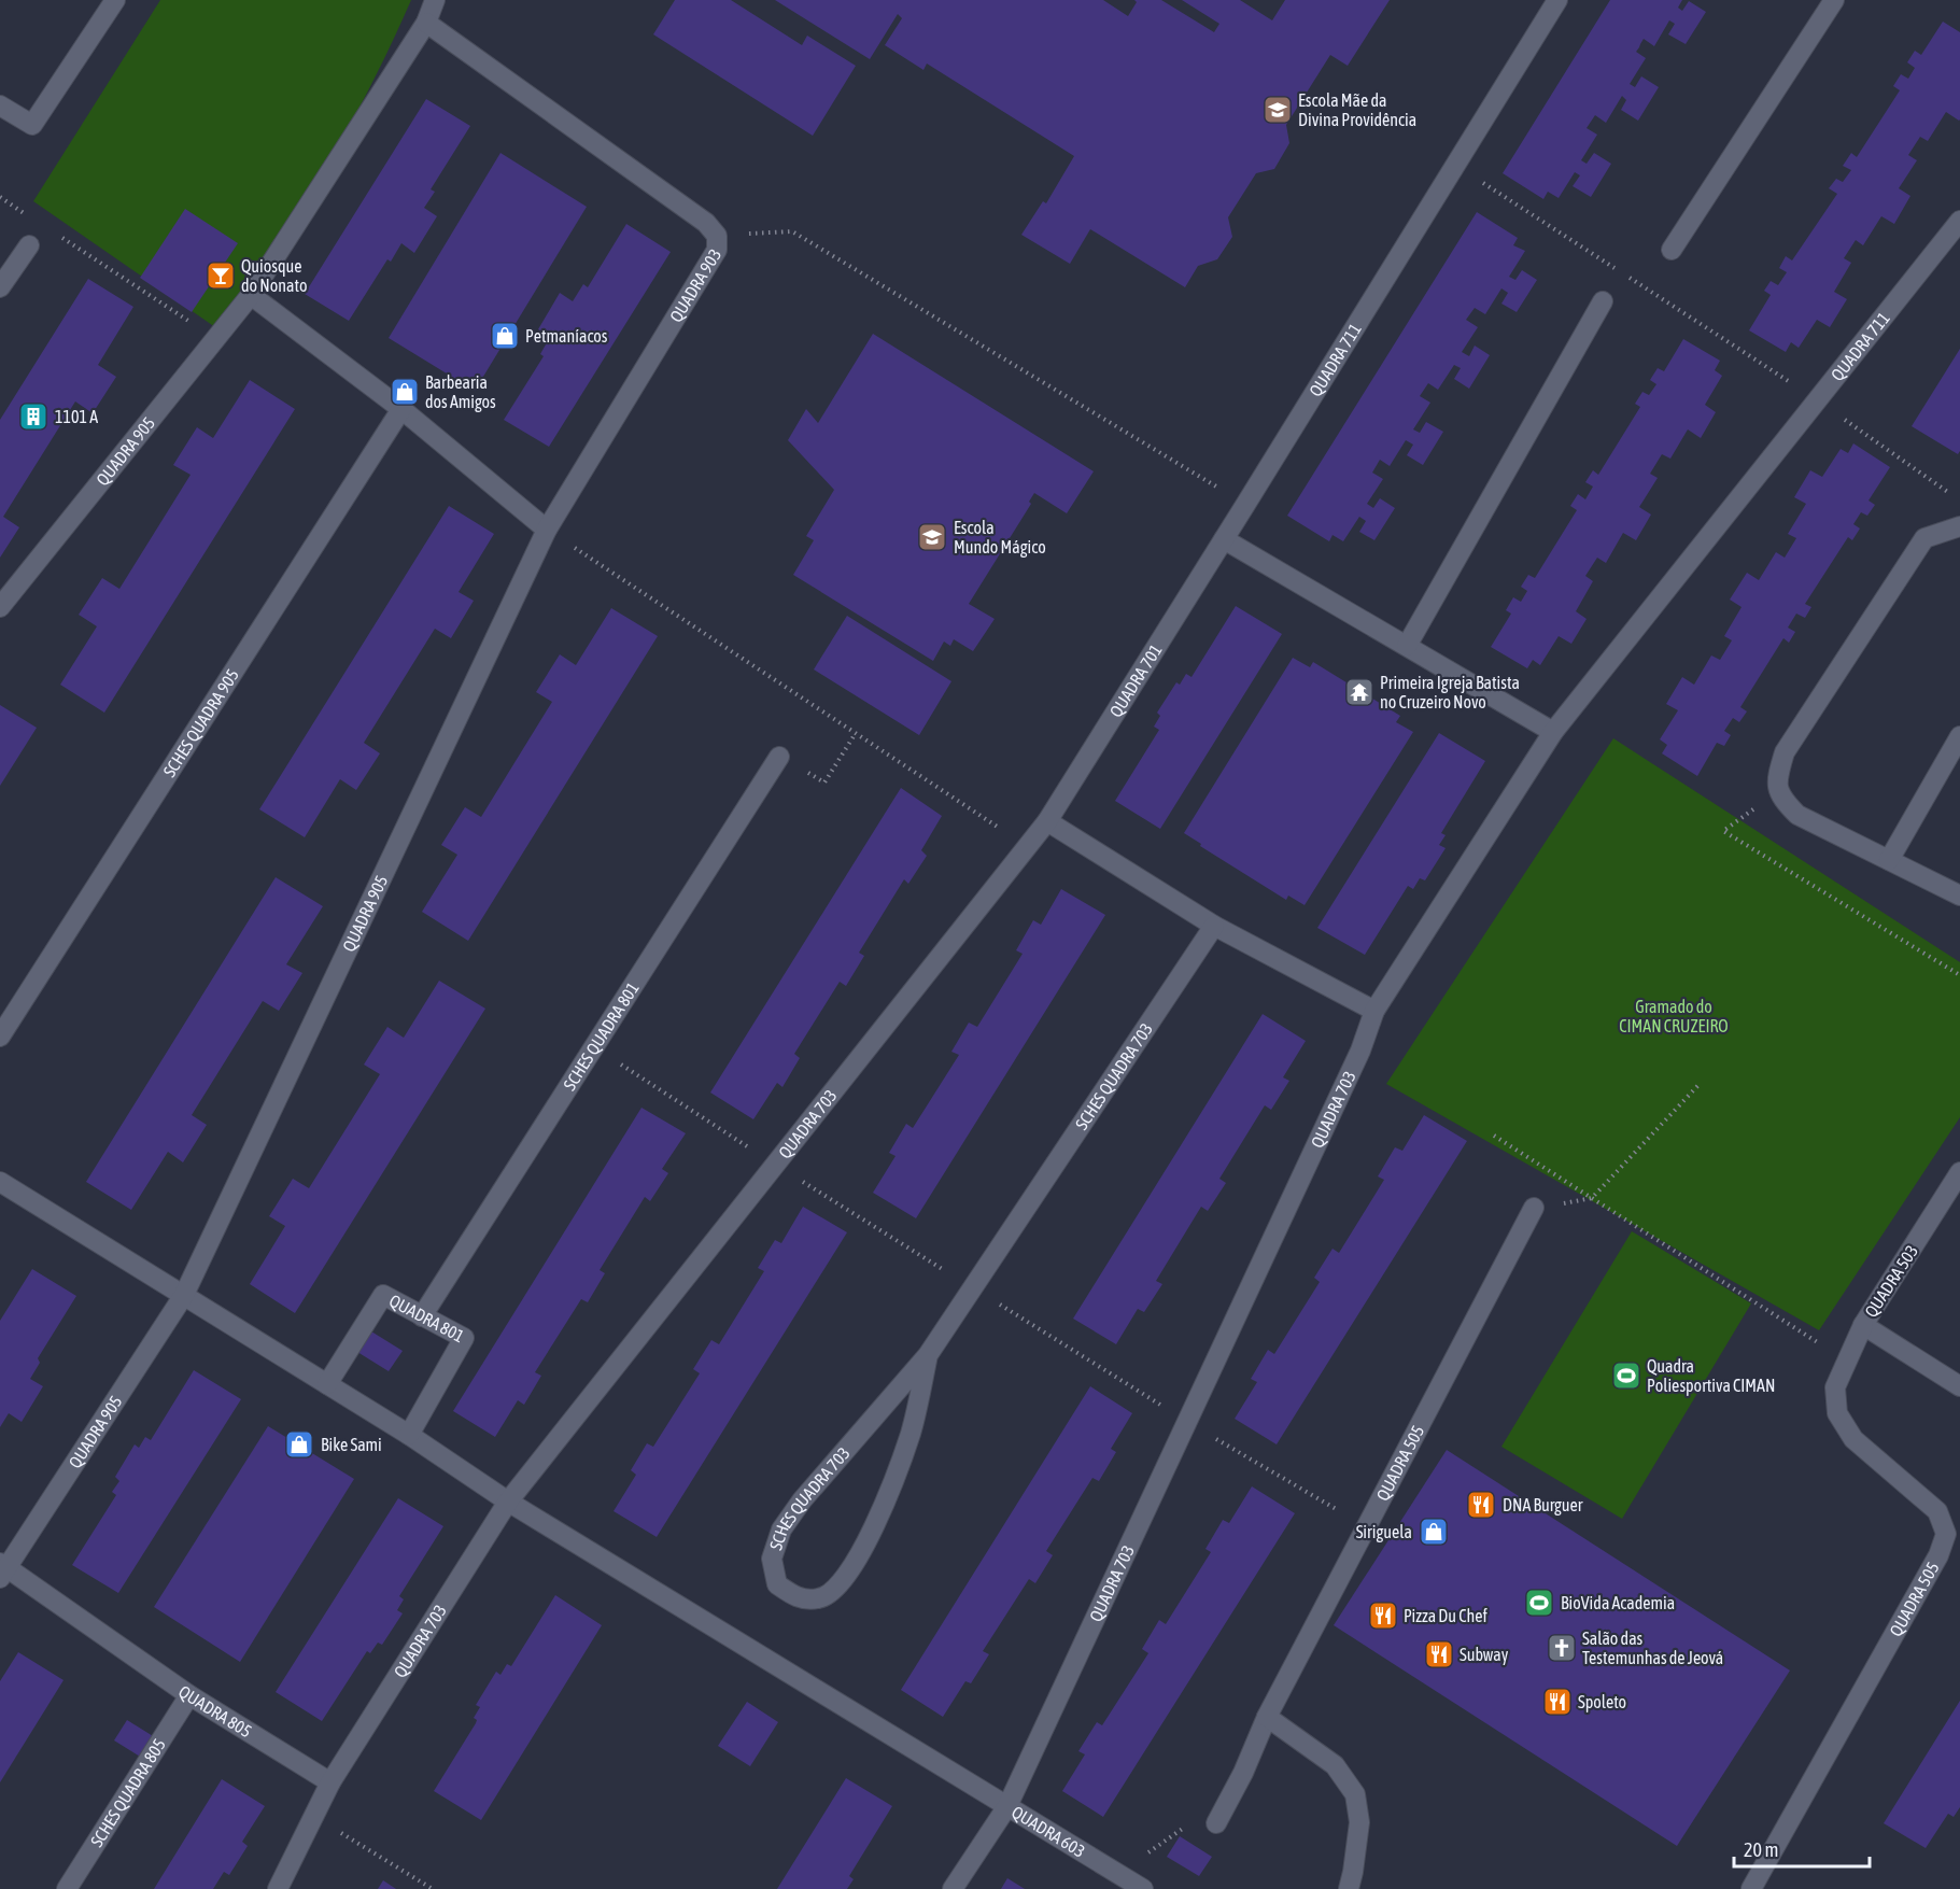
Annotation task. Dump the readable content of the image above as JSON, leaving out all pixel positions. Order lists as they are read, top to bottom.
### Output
{
  "streets": {
    "street": [
      "QUADRA 903",
      "QUADRA 711",
      "QUADRA 905",
      "QUADRA 701",
      "SCHES QUADRA 905",
      "SCHES QUADRA 801",
      "SCHES QUADRA 703",
      "QUADRA 703",
      "QUADRA 503",
      "QUADRA 801",
      "QUADRA 505",
      "QUADRA 805",
      "SCHES QUADRA 805",
      "QUADRA 603"
    ]
  },
  "crossings": [
    ["QUADRA 903", "QUADRA 905"],
    ["QUADRA 711", "QUADRA 701"],
    ["QUADRA 905", "QUADRA 805"],
    ["QUADRA 701", "QUADRA 703"],
    ["SCHES QUADRA 801", "QUADRA 801"],
    ["QUADRA 703", "QUADRA 805"],
    ["QUADRA 703", "QUADRA 603"],
    ["QUADRA 503", "QUADRA 505"],
    ["QUADRA 805", "SCHES QUADRA 805"]
  ],
  "parks": ["Gramado do CIMAN CRUZEIRO"],
  "places": {
    "school or university": ["Escola Mãe da Divina Providência", "Escola Mundo Mágico"],
    "bar": ["Quiosque do Nonato"],
    "shop": [
      "Petmaníacos",
      "Barbearia dos Amigos",
      "Bike Sami",
      "Siriguela"
    ],
    "building": ["1101 A"],
    "temple": ["Primeira Igreja Batista no Cruzeiro Novo"],
    "sports": ["Quadra Poliesportiva CIMAN", "BioVida Academia"],
    "restaurant": [
      "DNA Burguer",
      "Pizza Du Chef",
      "Subway",
      "Spoleto"
    ],
    "church": ["Salão das Testemunhas de Jeová"]
  },
  "scale_bar": "20 m"
}
